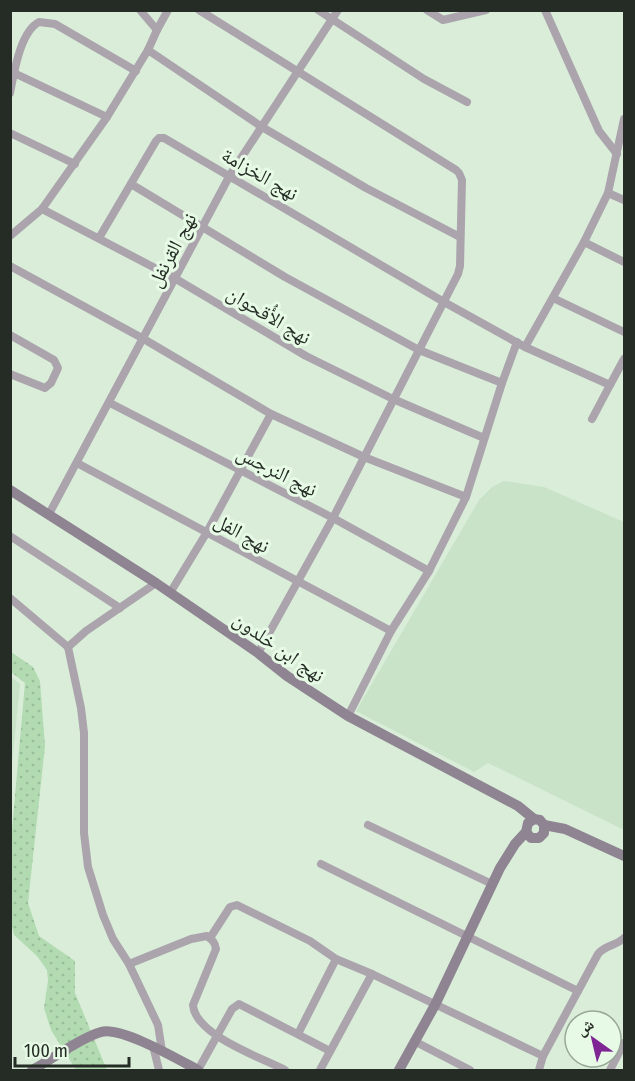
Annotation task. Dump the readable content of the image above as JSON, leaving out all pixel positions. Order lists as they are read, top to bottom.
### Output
{
  "streets": {
    "street": [
      "نهج الخزامة",
      "نهج القرنفل",
      "نهج الأُقحوان",
      "نهج النرجس",
      "نهج الفل",
      "نهج ابن خلدون"
    ]
  },
  "crossings": [
    ["نهج الخزامة", "نهج القرنفل"],
    ["نهج الخزامة", "نهج الأُقحوان"],
    ["نهج القرنفل", "نهج الأُقحوان"],
    ["نهج القرنفل", "نهج النرجس"],
    ["نهج القرنفل", "نهج الفل"],
    ["نهج القرنفل", "نهج ابن خلدون"]
  ],
  "scale_bar": "100 m",
  "north": "top left"
}
